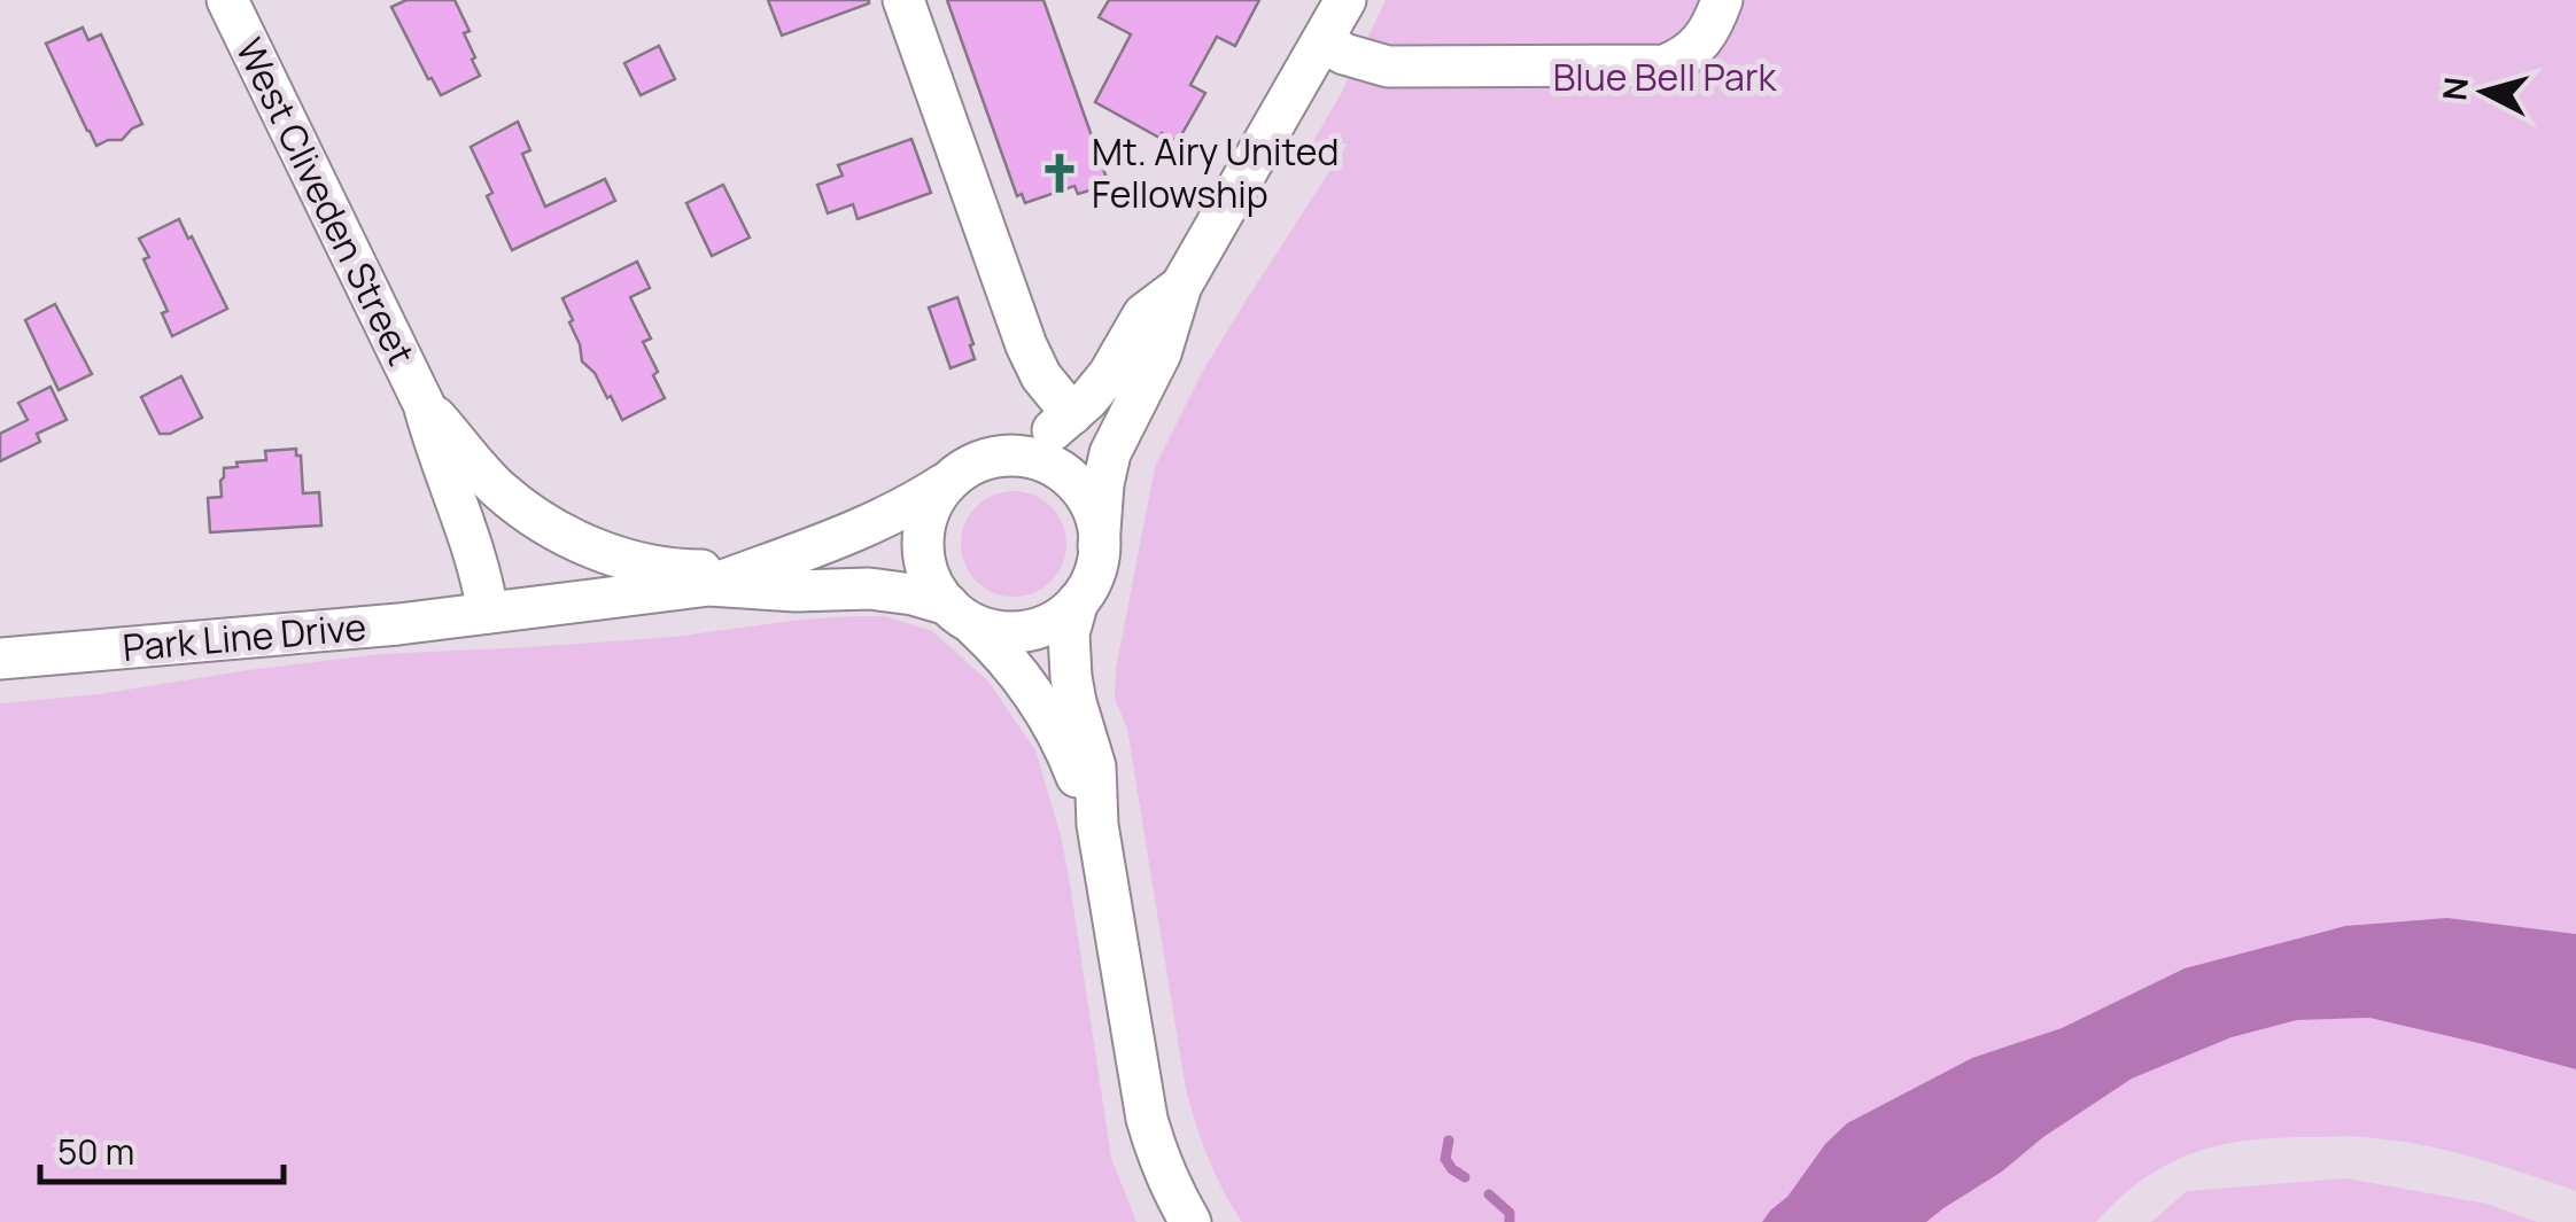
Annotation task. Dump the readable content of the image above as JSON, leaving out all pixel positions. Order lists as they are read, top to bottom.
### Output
{
  "streets": {
    "street": ["West Cliveden Street", "Park Line Drive"]
  },
  "crossings": [
    ["West Cliveden Street", "Park Line Drive"]
  ],
  "parks": ["Blue Bell Park"],
  "places": {
    "church": ["Mt. Airy United Fellowship"]
  },
  "scale_bar": "50 m",
  "north": "left"
}
